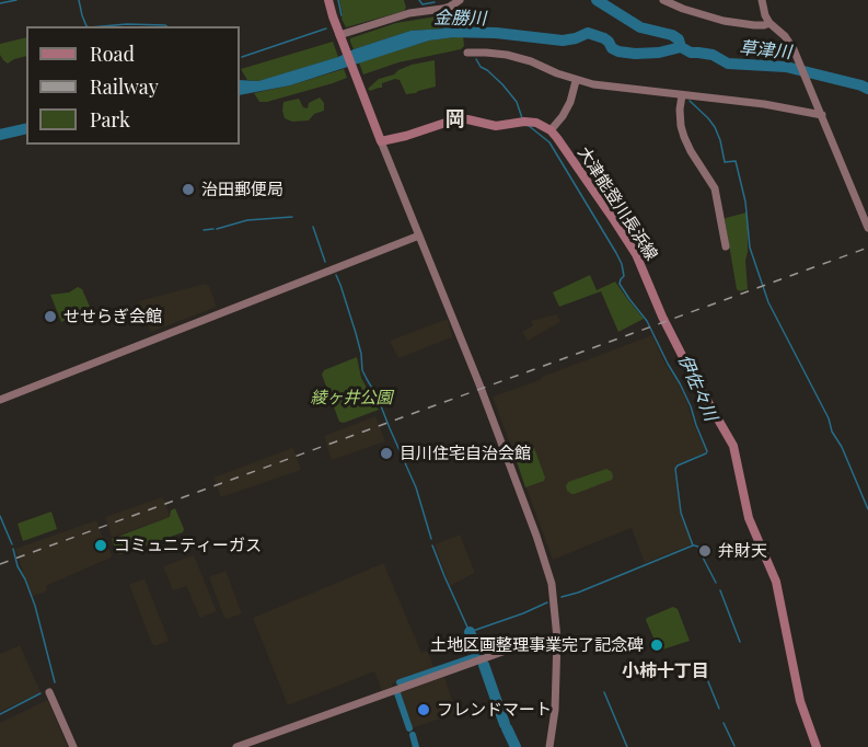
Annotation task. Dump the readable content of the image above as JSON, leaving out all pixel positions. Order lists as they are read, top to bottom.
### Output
{
  "streets": {
    "main road": ["大津能登川長浜線"]
  },
  "districts": ["岡", "小柿十丁目"],
  "water": ["金勝川", "草津川", "伊佐々川"],
  "parks": ["綾ヶ井公園"],
  "places": [
    "治田郵便局",
    "せせらぎ会館",
    "目川住宅自治会館",
    "コミュニティーガス",
    "弁財天",
    "土地区画整理事業完了記念碑",
    "フレンドマート"
  ],
  "legend": ["Road", "Railway", "Park"]
}
